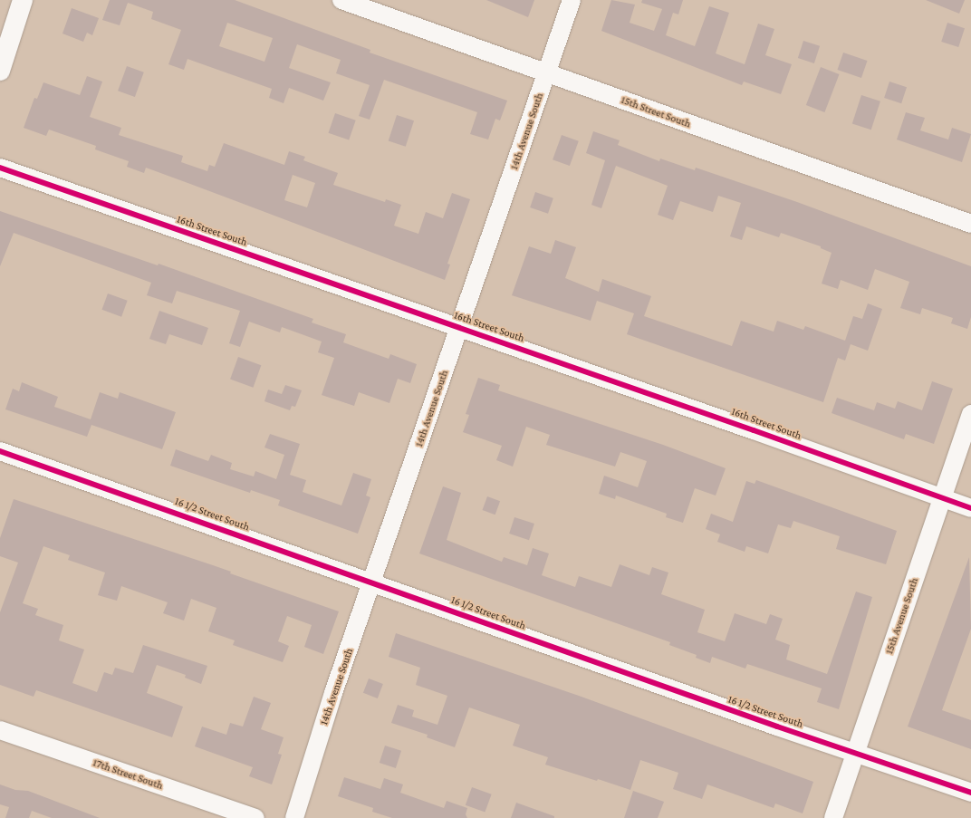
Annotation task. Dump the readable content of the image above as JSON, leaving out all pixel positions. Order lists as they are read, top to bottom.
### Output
{
  "streets": {
    "street": [
      "15th Street South",
      "14th Avenue South",
      "16th Street South",
      "16 1/2 Street South",
      "15th Avenue South",
      "17th Street South"
    ]
  },
  "crossings": [
    ["15th Street South", "14th Avenue South"],
    ["14th Avenue South", "16th Street South"],
    ["14th Avenue South", "16 1/2 Street South"],
    ["16th Street South", "15th Avenue South"],
    ["16 1/2 Street South", "15th Avenue South"]
  ]
}
